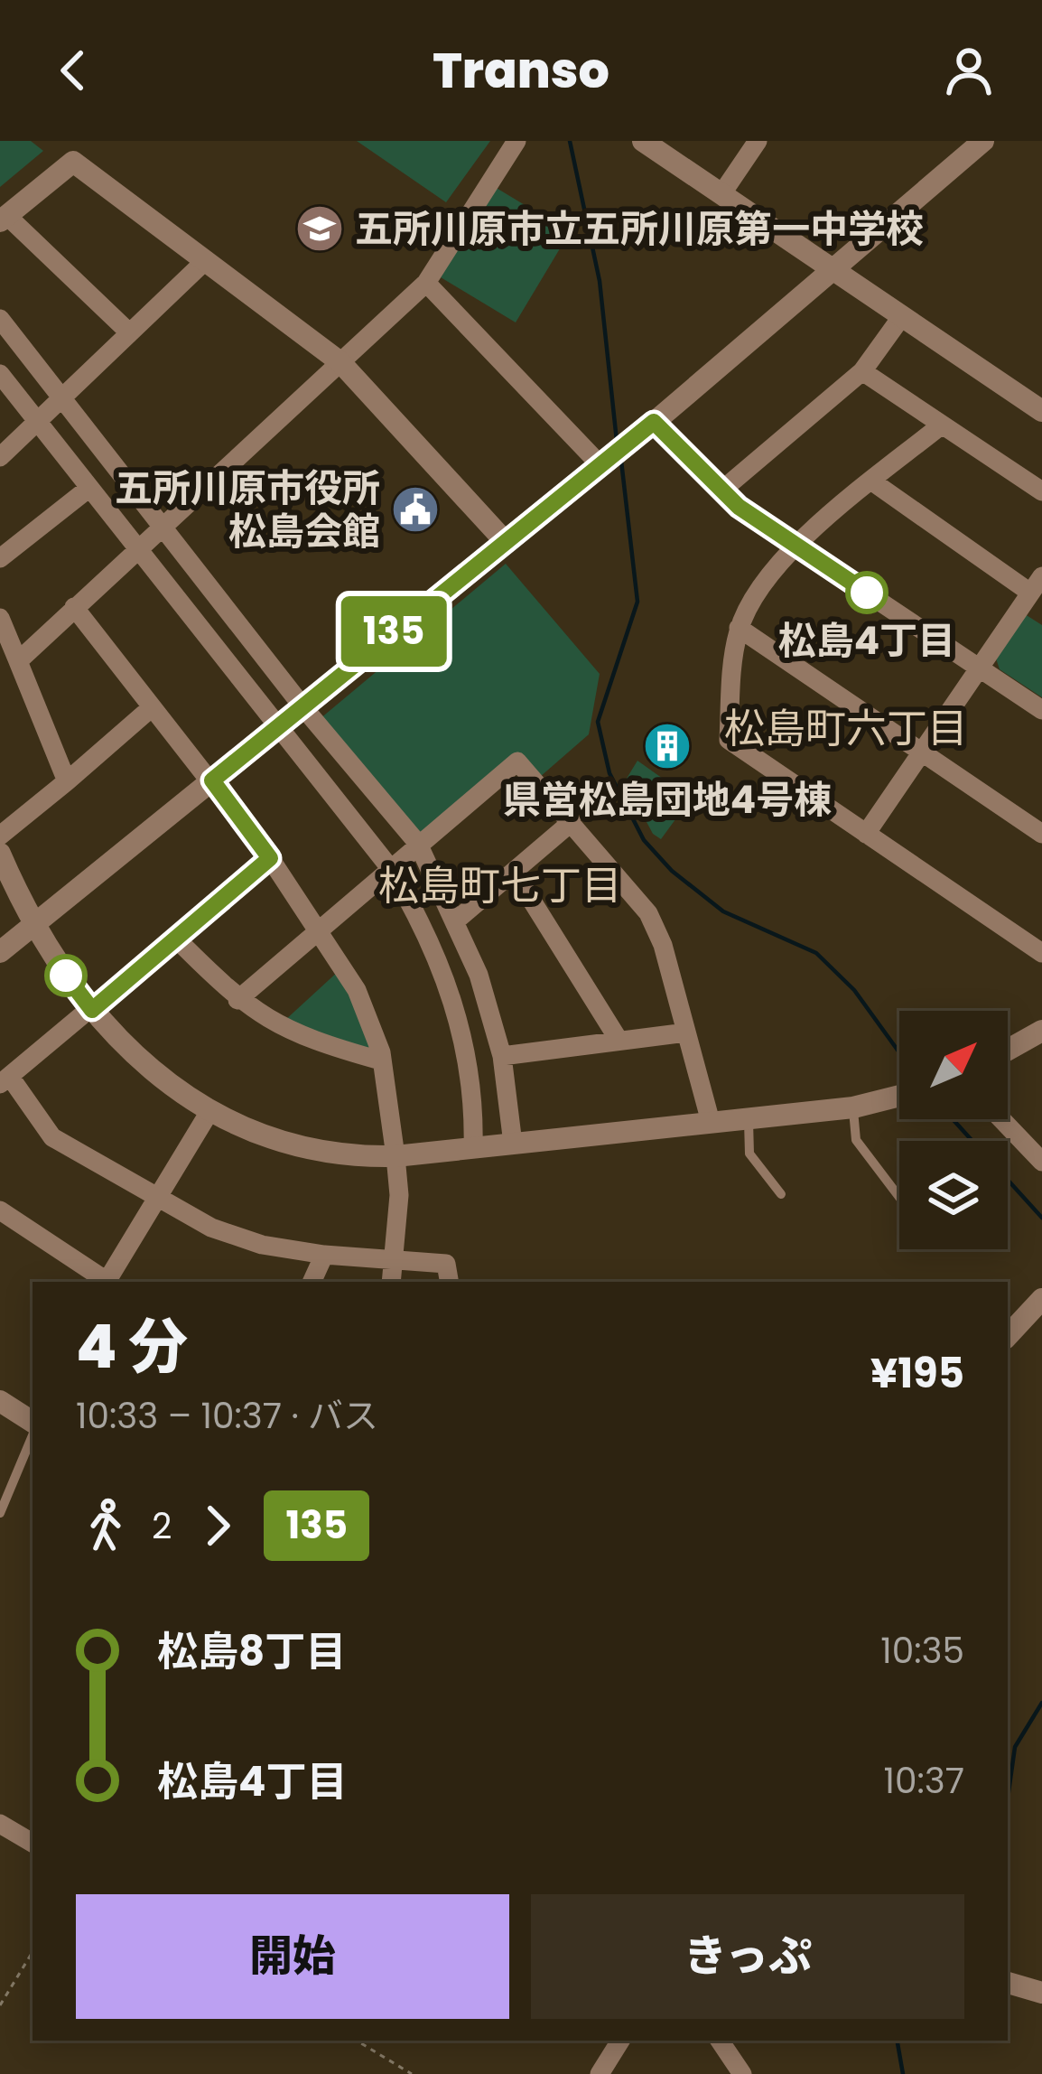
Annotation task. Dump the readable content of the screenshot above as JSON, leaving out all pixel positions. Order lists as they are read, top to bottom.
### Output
{
  "districts": ["松島町六丁目", "松島町七丁目"],
  "places": {
    "school or university": ["五所川原市立五所川原第一中学校"],
    "public building": ["五所川原市役所 松島会館"],
    "other": ["松島4丁目"],
    "building": ["県営松島団地4号棟"]
  },
  "lines": ["bus line 135"],
  "north": "top right",
  "page": {
    "header": "Transo",
    "on_map": "135",
    "heading": ["4 分", "10:33 – 10:37 · バス", "¥195"],
    "legs": ["2", "135"],
    "list": [
      {
        "name": "松島8丁目",
        "value": "10:35"
      },
      {
        "name": "松島4丁目",
        "value": "10:37"
      }
    ],
    "buttons": ["開始", "きっぷ"]
  }
}
